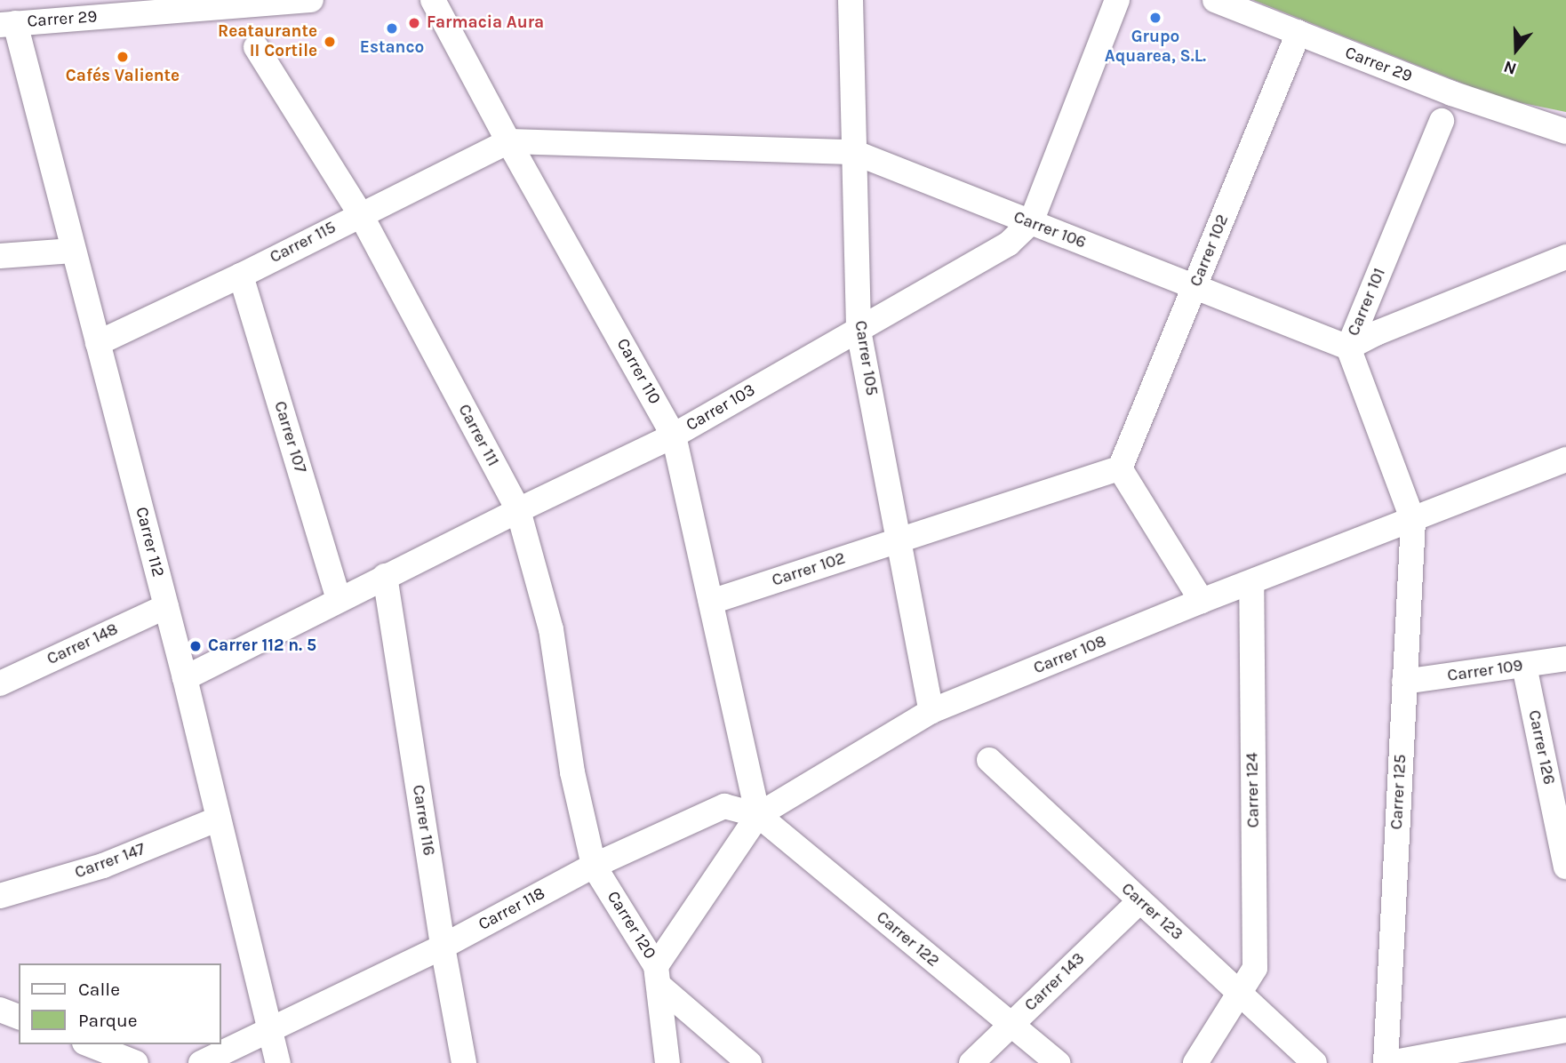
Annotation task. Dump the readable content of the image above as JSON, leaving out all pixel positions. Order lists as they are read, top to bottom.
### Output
{
  "streets": {
    "street": [
      "Carrer 29",
      "Carrer 106",
      "Carrer 115",
      "Carrer 102",
      "Carrer 101",
      "Carrer 105",
      "Carrer 110",
      "Carrer 103",
      "Carrer 111",
      "Carrer 107",
      "Carrer 112",
      "Carrer 148",
      "Carrer 108",
      "Carrer 109",
      "Carrer 126",
      "Carrer 124",
      "Carrer 125",
      "Carrer 116",
      "Carrer 147",
      "Carrer 118",
      "Carrer 123",
      "Carrer 120",
      "Carrer 122",
      "Carrer 143"
    ]
  },
  "crossings": [
    ["Carrer 29", "Carrer 102"],
    ["Carrer 29", "Carrer 112"],
    ["Carrer 106", "Carrer 115"],
    ["Carrer 106", "Carrer 102"],
    ["Carrer 106", "Carrer 101"],
    ["Carrer 106", "Carrer 105"],
    ["Carrer 106", "Carrer 110"],
    ["Carrer 106", "Carrer 103"],
    ["Carrer 115", "Carrer 110"],
    ["Carrer 115", "Carrer 111"],
    ["Carrer 115", "Carrer 107"],
    ["Carrer 115", "Carrer 112"],
    ["Carrer 102", "Carrer 105"],
    ["Carrer 102", "Carrer 110"],
    ["Carrer 101", "Carrer 108"],
    ["Carrer 101", "Carrer 125"],
    ["Carrer 105", "Carrer 103"],
    ["Carrer 105", "Carrer 108"],
    ["Carrer 110", "Carrer 103"],
    ["Carrer 110", "Carrer 108"],
    ["Carrer 110", "Carrer 118"],
    ["Carrer 110", "Carrer 122"],
    ["Carrer 103", "Carrer 111"],
    ["Carrer 103", "Carrer 107"],
    ["Carrer 103", "Carrer 112"],
    ["Carrer 103", "Carrer 116"],
    ["Carrer 111", "Carrer 118"],
    ["Carrer 111", "Carrer 120"],
    ["Carrer 112", "Carrer 148"],
    ["Carrer 112", "Carrer 147"],
    ["Carrer 112", "Carrer 118"],
    ["Carrer 108", "Carrer 124"],
    ["Carrer 108", "Carrer 125"],
    ["Carrer 108", "Carrer 118"],
    ["Carrer 108", "Carrer 120"],
    ["Carrer 108", "Carrer 122"],
    ["Carrer 109", "Carrer 126"],
    ["Carrer 109", "Carrer 125"],
    ["Carrer 124", "Carrer 123"],
    ["Carrer 116", "Carrer 118"],
    ["Carrer 118", "Carrer 120"],
    ["Carrer 118", "Carrer 122"],
    ["Carrer 123", "Carrer 143"],
    ["Carrer 122", "Carrer 143"]
  ],
  "places": [
    "Grupo Aquarea, S.L.",
    "Farmacia Aura",
    "Estanco",
    "Reataurante II Cortile",
    "Cafés Valiente",
    "Carrer 112 n. 5"
  ],
  "legend": ["Calle", "Parque"],
  "north": "bottom"
}
